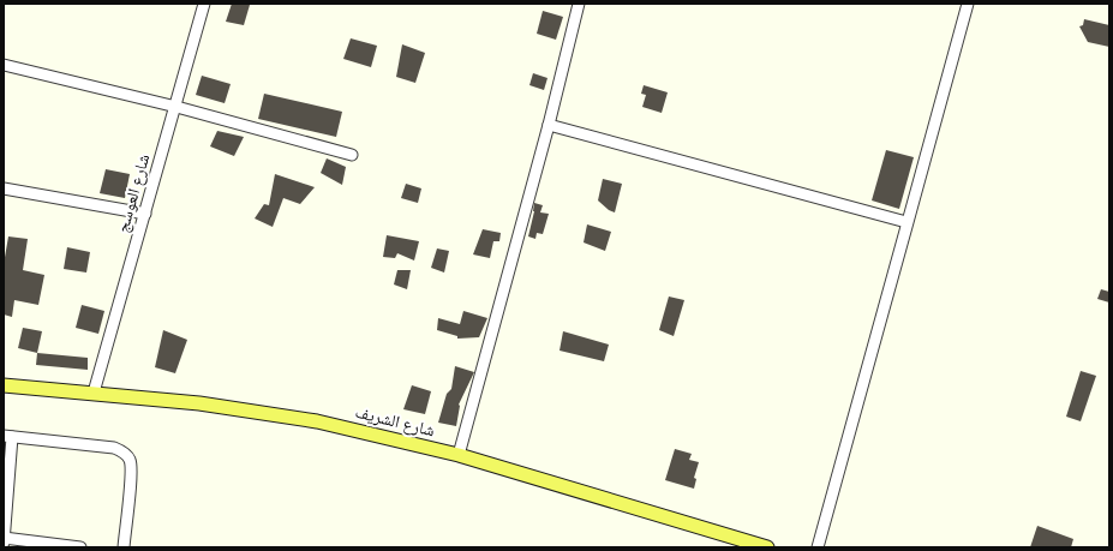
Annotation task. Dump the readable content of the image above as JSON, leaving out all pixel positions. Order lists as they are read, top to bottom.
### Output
{
  "streets": {
    "main road": ["شارع الشريف"],
    "street": ["شارع العوسج"]
  },
  "crossings": [
    ["شارع العوسج", "شارع الشريف"]
  ]
}
